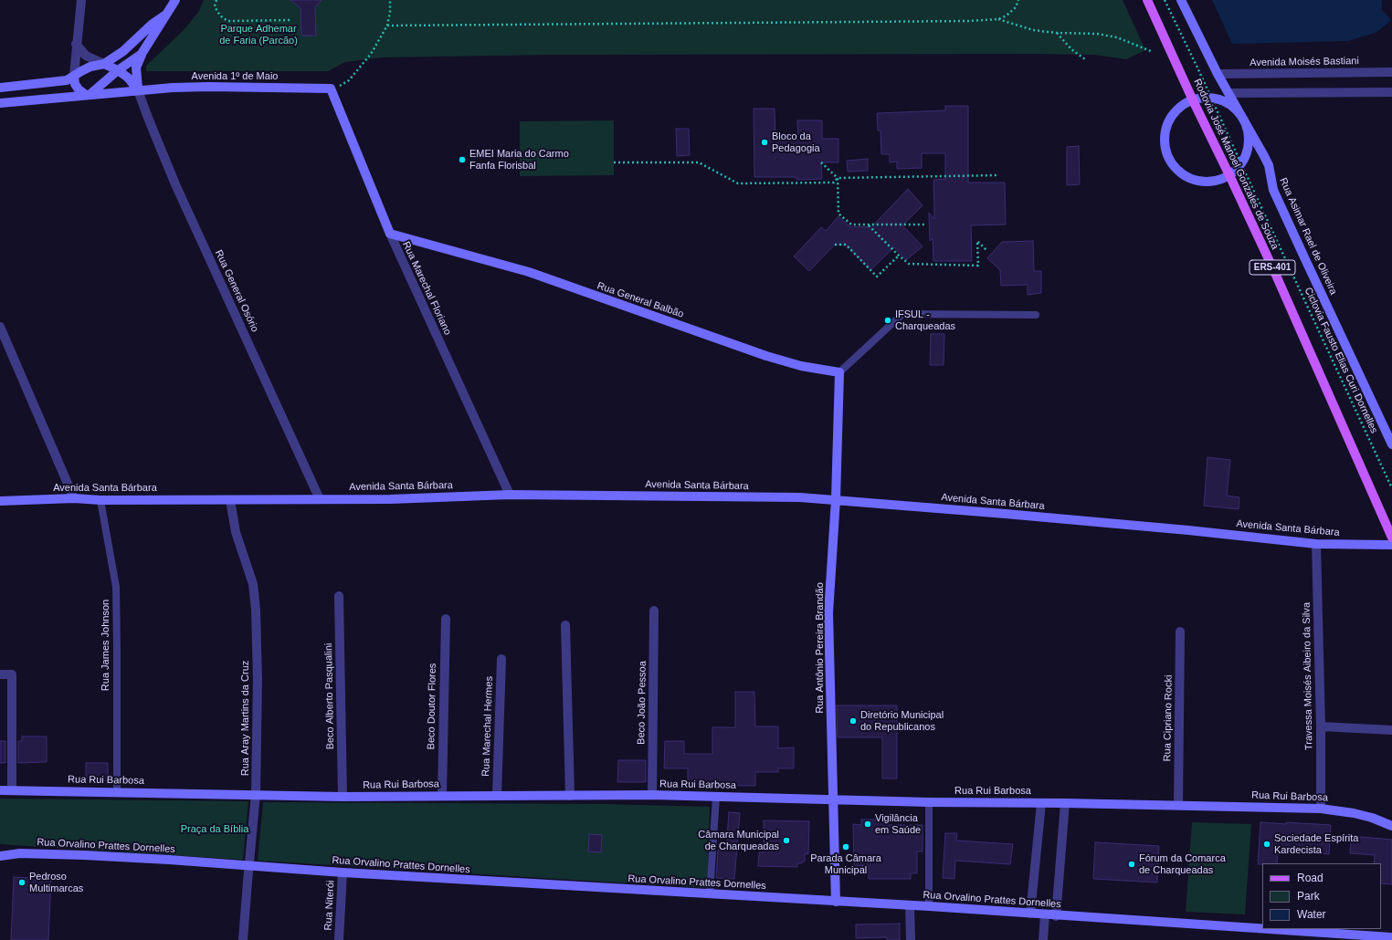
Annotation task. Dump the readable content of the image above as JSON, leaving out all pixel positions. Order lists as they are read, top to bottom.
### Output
{
  "streets": {
    "main road": ["Rodovia José Manoel Gonzales de Souza", "ERS-401"],
    "street": [
      "Avenida Moisés Bastiani",
      "Avenida 1º de Maio",
      "Rua Asimar Rael de Oliveira",
      "Rua Marechal Floriano",
      "Rua General Osório",
      "Rua General Balbão",
      "Avenida Santa Bárbara",
      "Rua Antônio Pereira Brandão",
      "Travessa Moisés Aibeiro da Silva",
      "Beco Alberto Pasqualini",
      "Beco João Pessoa",
      "Beco Doutor Flores",
      "Rua Aray Martins da Cruz",
      "Rua Cipriano Rocki",
      "Rua Marechal Hermes",
      "Rua Rui Barbosa",
      "Rua Orvalino Prattes Dornelles",
      "Rua Niterói"
    ],
    "lane": ["Rua James Johnson"],
    "path": ["Ciclovia Fausto Elias Curi Dornelles"]
  },
  "crossings": [
    ["Avenida Moisés Bastiani", "Rua Asimar Rael de Oliveira"],
    ["Avenida 1º de Maio", "Rua Marechal Floriano"],
    ["Avenida 1º de Maio", "Rua General Osório"],
    ["Rua Marechal Floriano", "Rua General Balbão"],
    ["Rua Marechal Floriano", "Avenida Santa Bárbara"],
    ["Rua General Osório", "Avenida Santa Bárbara"],
    ["Rua General Balbão", "Rua Antônio Pereira Brandão"],
    ["Avenida Santa Bárbara", "Rua James Johnson"],
    ["Avenida Santa Bárbara", "Rua Antônio Pereira Brandão"],
    ["Avenida Santa Bárbara", "Travessa Moisés Aibeiro da Silva"],
    ["Avenida Santa Bárbara", "Rua Aray Martins da Cruz"],
    ["Rua James Johnson", "Rua Rui Barbosa"],
    ["Rua Antônio Pereira Brandão", "Rua Rui Barbosa"],
    ["Rua Antônio Pereira Brandão", "Rua Orvalino Prattes Dornelles"],
    ["Travessa Moisés Aibeiro da Silva", "Rua Rui Barbosa"],
    ["Beco Alberto Pasqualini", "Rua Rui Barbosa"],
    ["Beco João Pessoa", "Rua Rui Barbosa"],
    ["Beco Doutor Flores", "Rua Rui Barbosa"],
    ["Rua Aray Martins da Cruz", "Rua Rui Barbosa"],
    ["Rua Aray Martins da Cruz", "Rua Orvalino Prattes Dornelles"],
    ["Rua Cipriano Rocki", "Rua Rui Barbosa"],
    ["Rua Marechal Hermes", "Rua Rui Barbosa"],
    ["Rua Orvalino Prattes Dornelles", "Rua Niterói"]
  ],
  "parks": ["Parque Adhemar de Faria (Parcão)", "Praça da Bíblia"],
  "places": [
    "Bloco da Pedagogia",
    "EMEI Maria do Carmo Fanfa Florisbal",
    "IFSUL - Charqueadas",
    "Diretório Municipal do Republicanos",
    "Vigilância em Saúde",
    "Câmara Municipal de Charqueadas",
    "Sociedade Espírita Kardecista",
    "Parada Câmara Municipal",
    "Fórum da Comarca de Charqueadas",
    "Pedroso Multimarcas"
  ],
  "legend": ["Road", "Park", "Water"]
}
